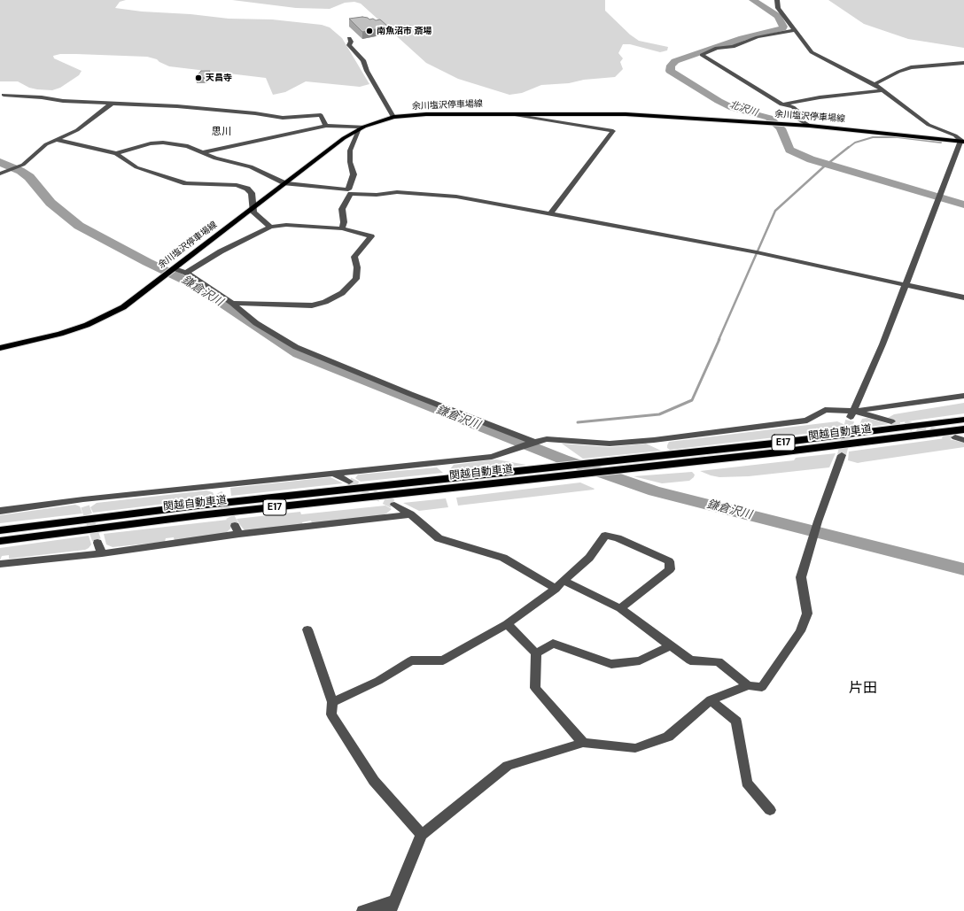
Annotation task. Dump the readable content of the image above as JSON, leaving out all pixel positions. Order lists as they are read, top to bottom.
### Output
{
  "streets": {
    "highway": ["関越自動車道", "E17"],
    "main road": ["余川塩沢停車場線"]
  },
  "districts": ["思川", "片田"],
  "water": ["北沢川", "鎌倉沢川"],
  "places": ["南魚沼市 斎場", "天昌寺"]
}
